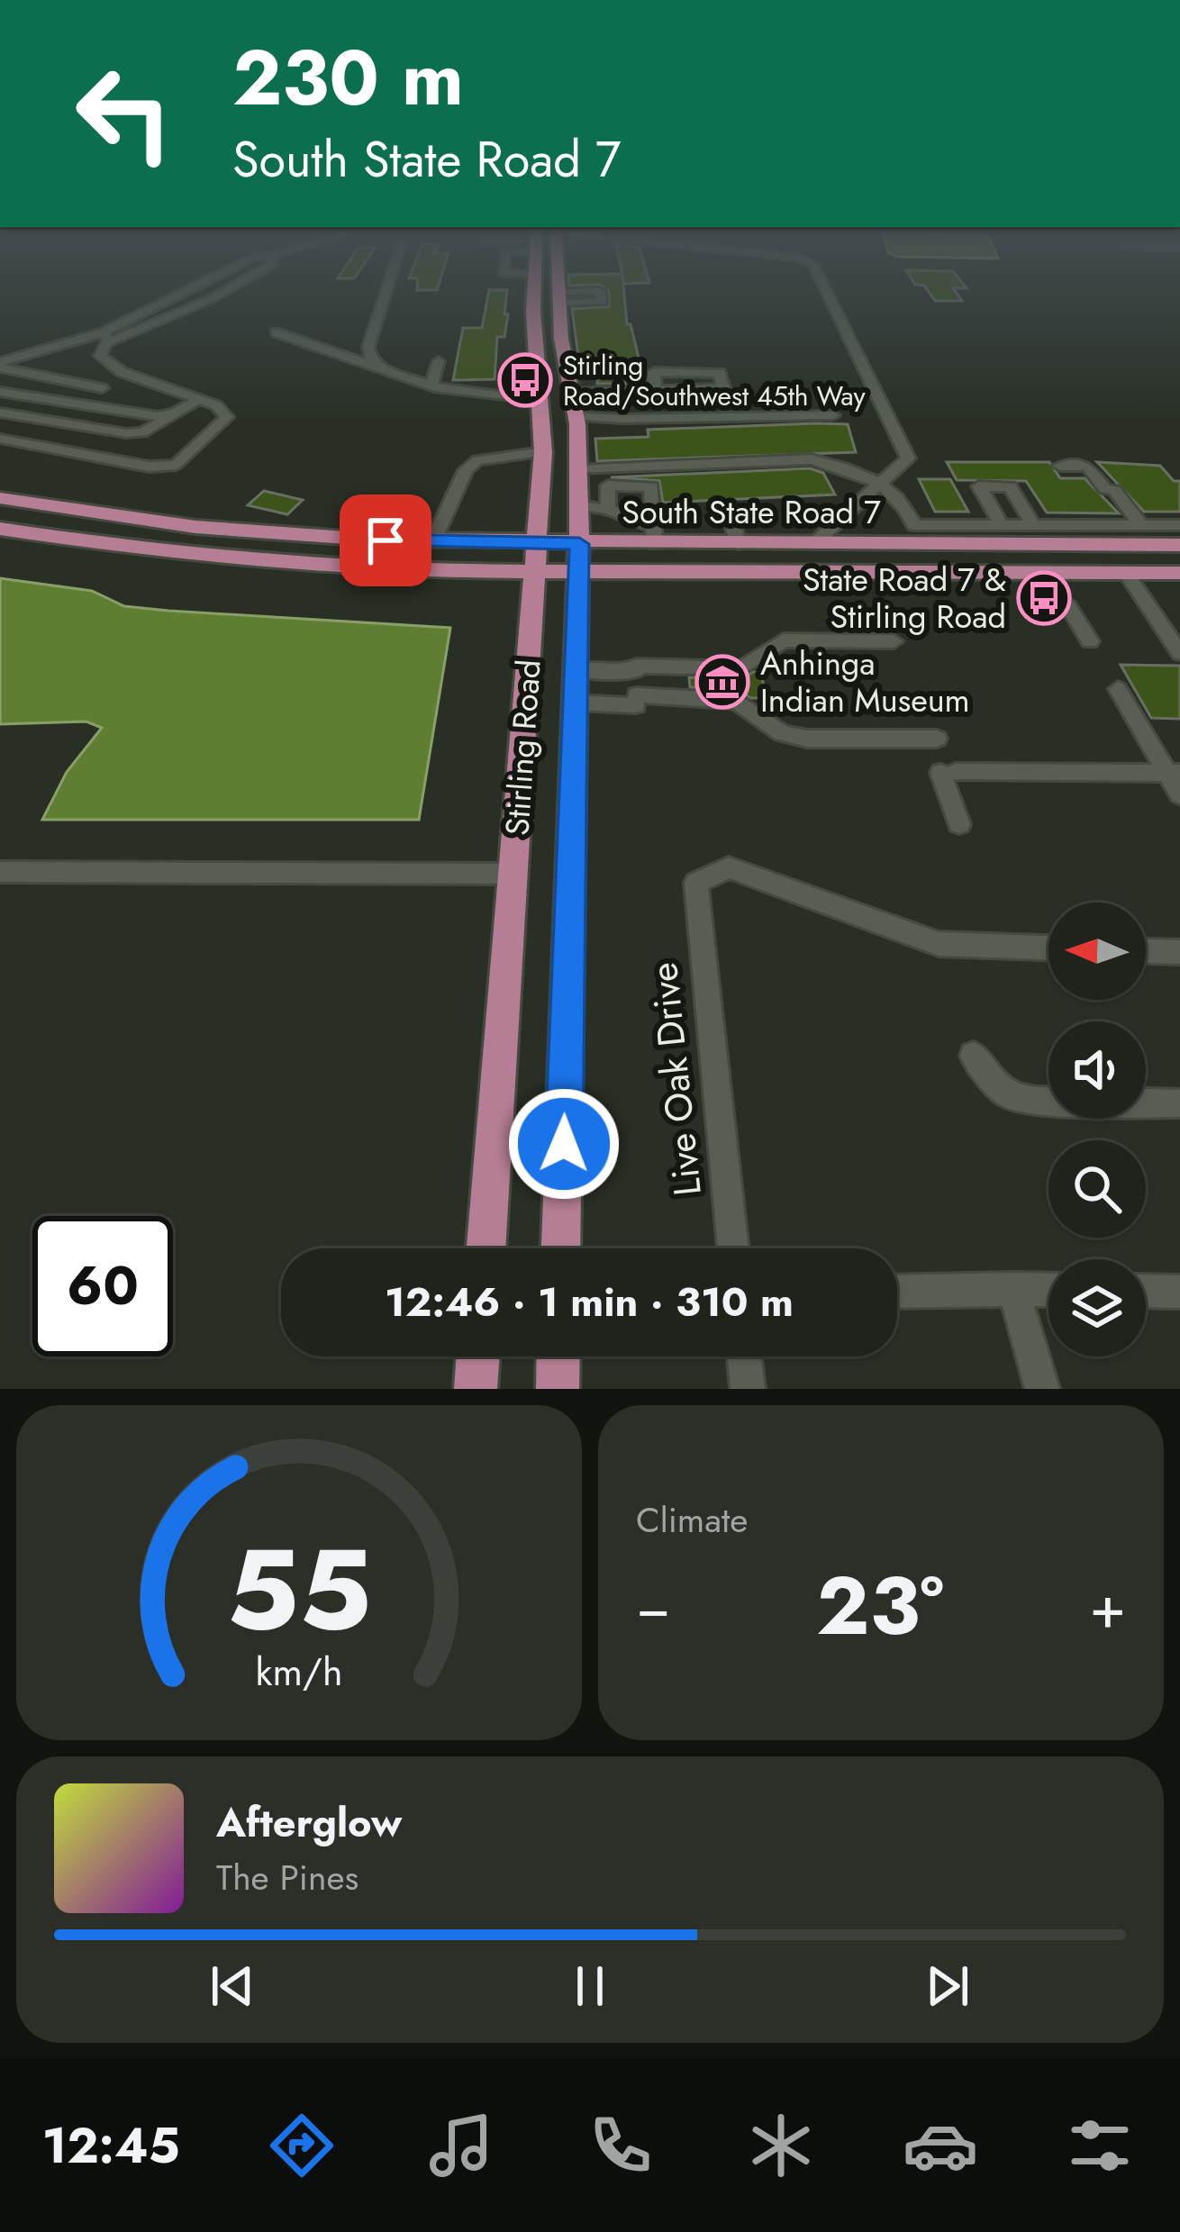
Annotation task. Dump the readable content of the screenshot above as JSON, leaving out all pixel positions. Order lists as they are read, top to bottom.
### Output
{
  "streets": {
    "main road": ["South State Road 7", "Stirling Road"],
    "street": ["Live Oak Drive"]
  },
  "crossings": [
    ["South State Road 7", "Stirling Road"]
  ],
  "places": {
    "bus stop": ["Stirling Road/Southwest 45th Way", "State Road 7 & Stirling Road"],
    "museum": ["Anhinga Indian Museum"]
  },
  "north": "left",
  "page": {
    "turn": ["230 m", "South State Road 7"],
    "limit": "60",
    "trip": "12:46 · 1 min · 310 m",
    "tile": "Climate",
    "heat": ["−", "23°", "+"],
    "song": ["Afterglow", "The Pines"],
    "tabs": "12:45",
    "gauge": ["55", "km/h"]
  }
}
